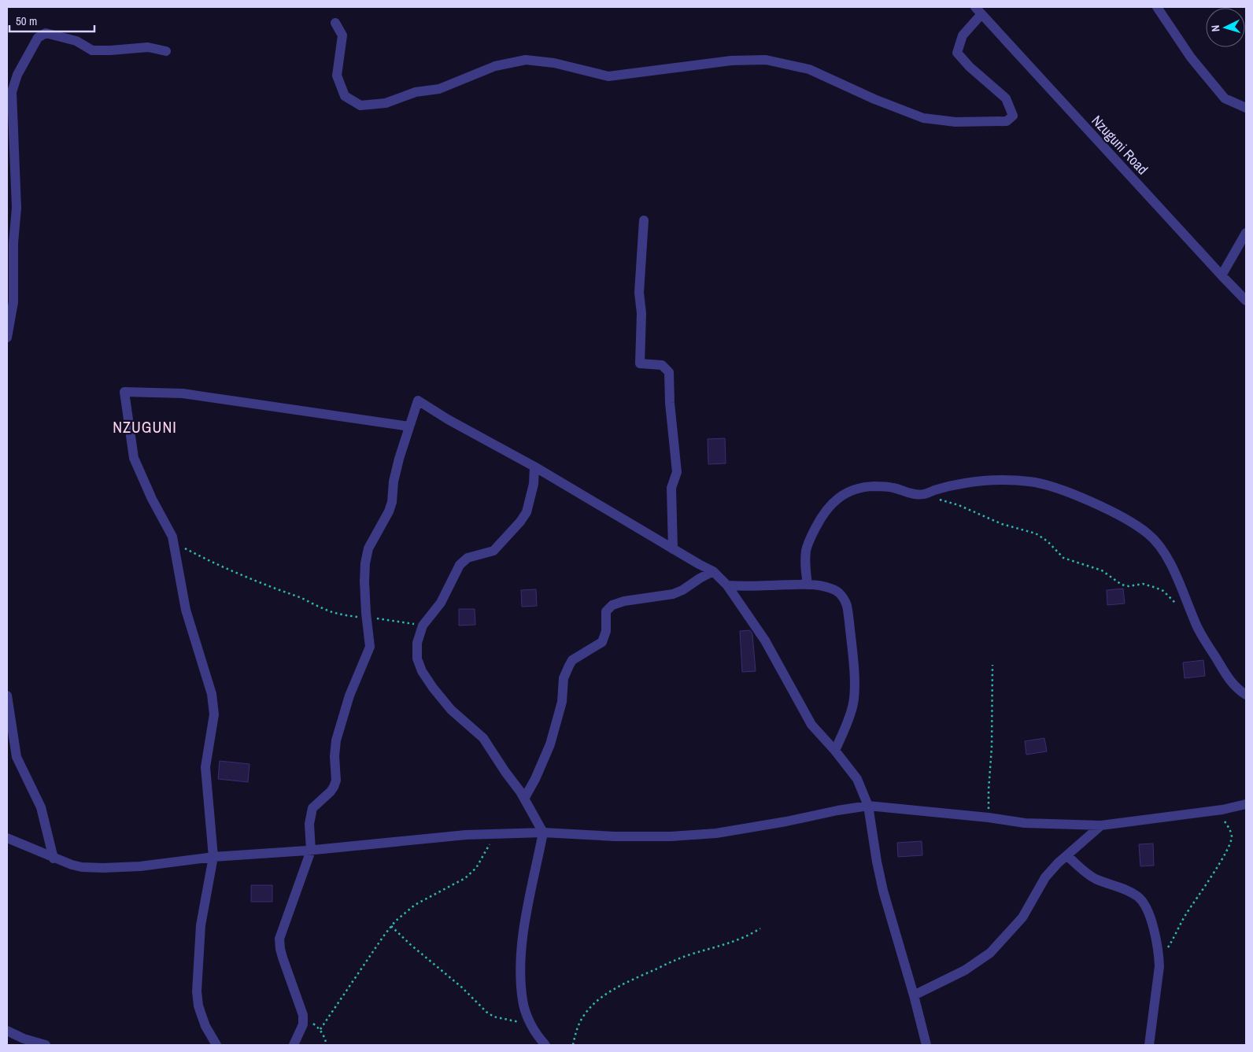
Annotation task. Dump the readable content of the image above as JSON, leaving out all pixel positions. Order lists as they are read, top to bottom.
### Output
{
  "streets": {
    "street": ["Nzuguni Road"]
  },
  "districts": ["NZUGUNI"],
  "scale_bar": "50 m",
  "north": "left"
}
